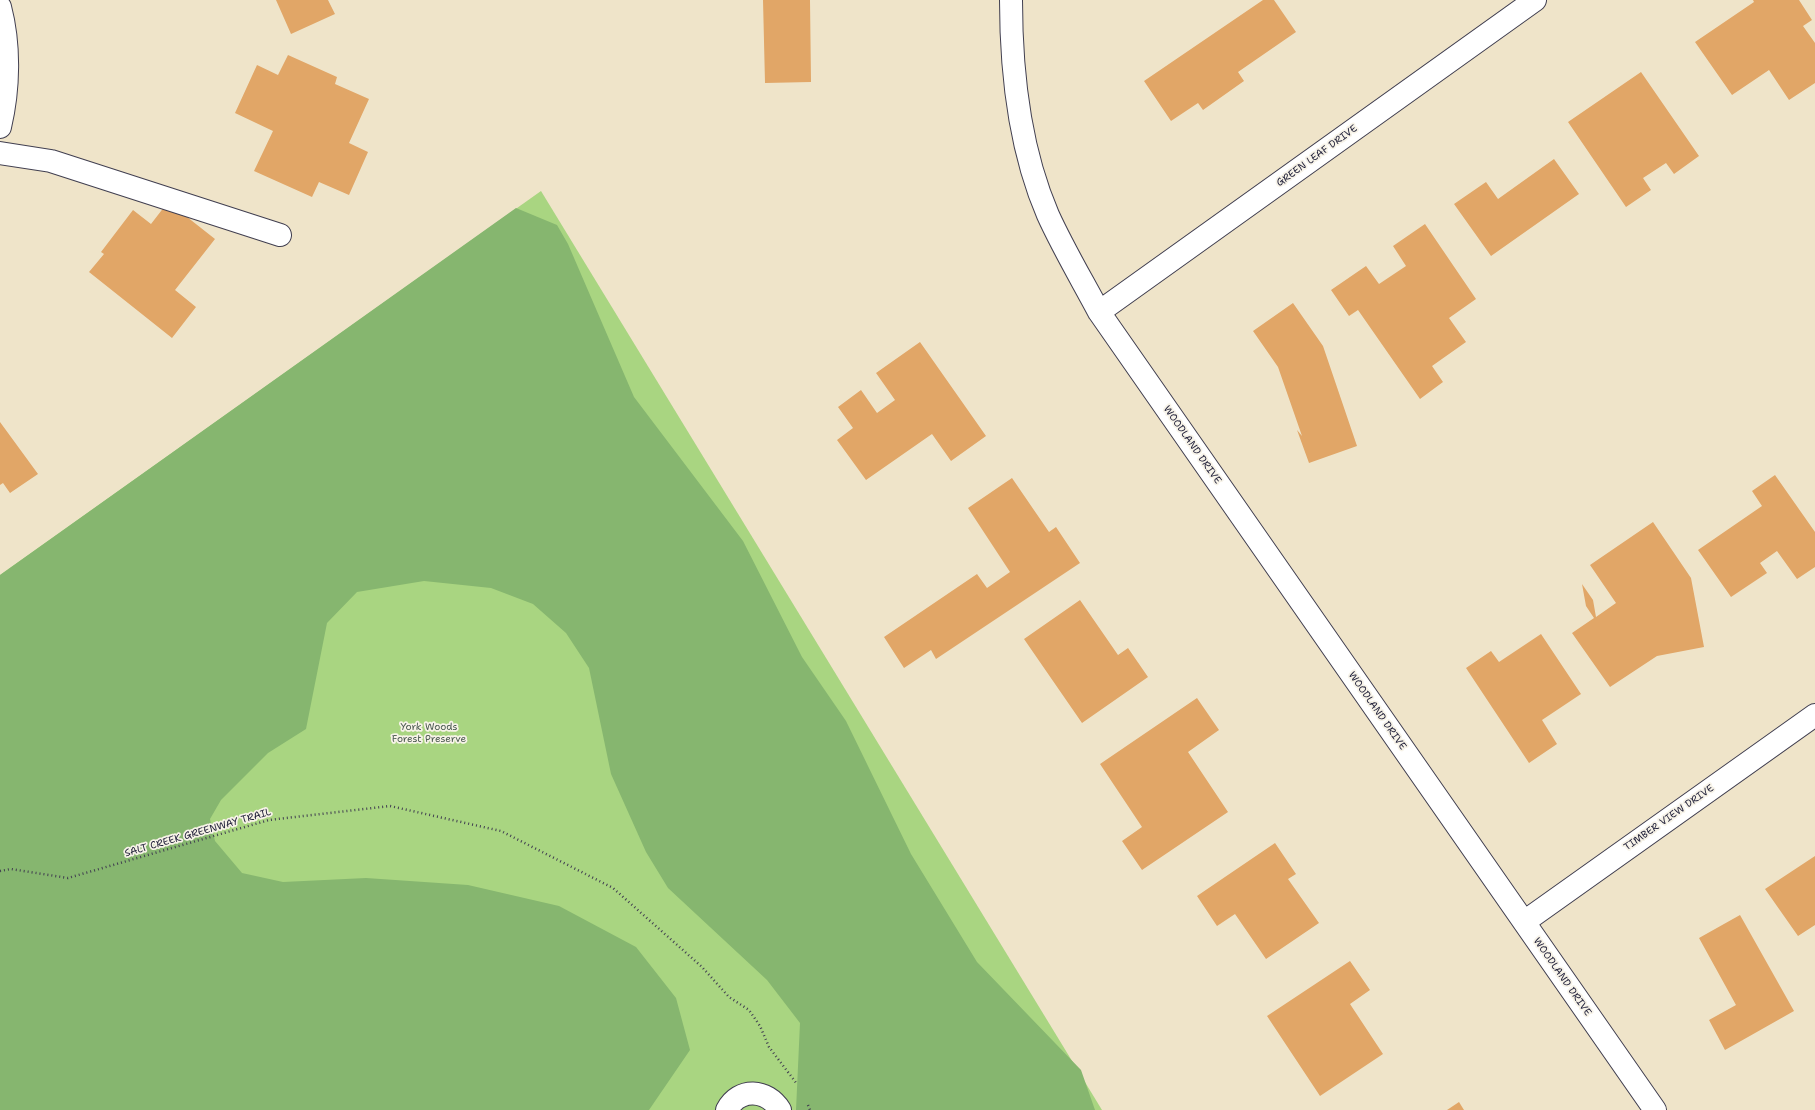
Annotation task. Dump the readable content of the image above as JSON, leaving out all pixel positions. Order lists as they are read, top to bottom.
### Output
{
  "streets": {
    "street": ["GREEN LEAF DRIVE", "WOODLAND DRIVE", "TIMBER VIEW DRIVE"],
    "path": ["SALT CREEK GREENWAY TRAIL"]
  },
  "crossings": [
    ["GREEN LEAF DRIVE", "WOODLAND DRIVE"],
    ["WOODLAND DRIVE", "TIMBER VIEW DRIVE"]
  ],
  "parks": ["York Woods Forest Preserve"]
}
